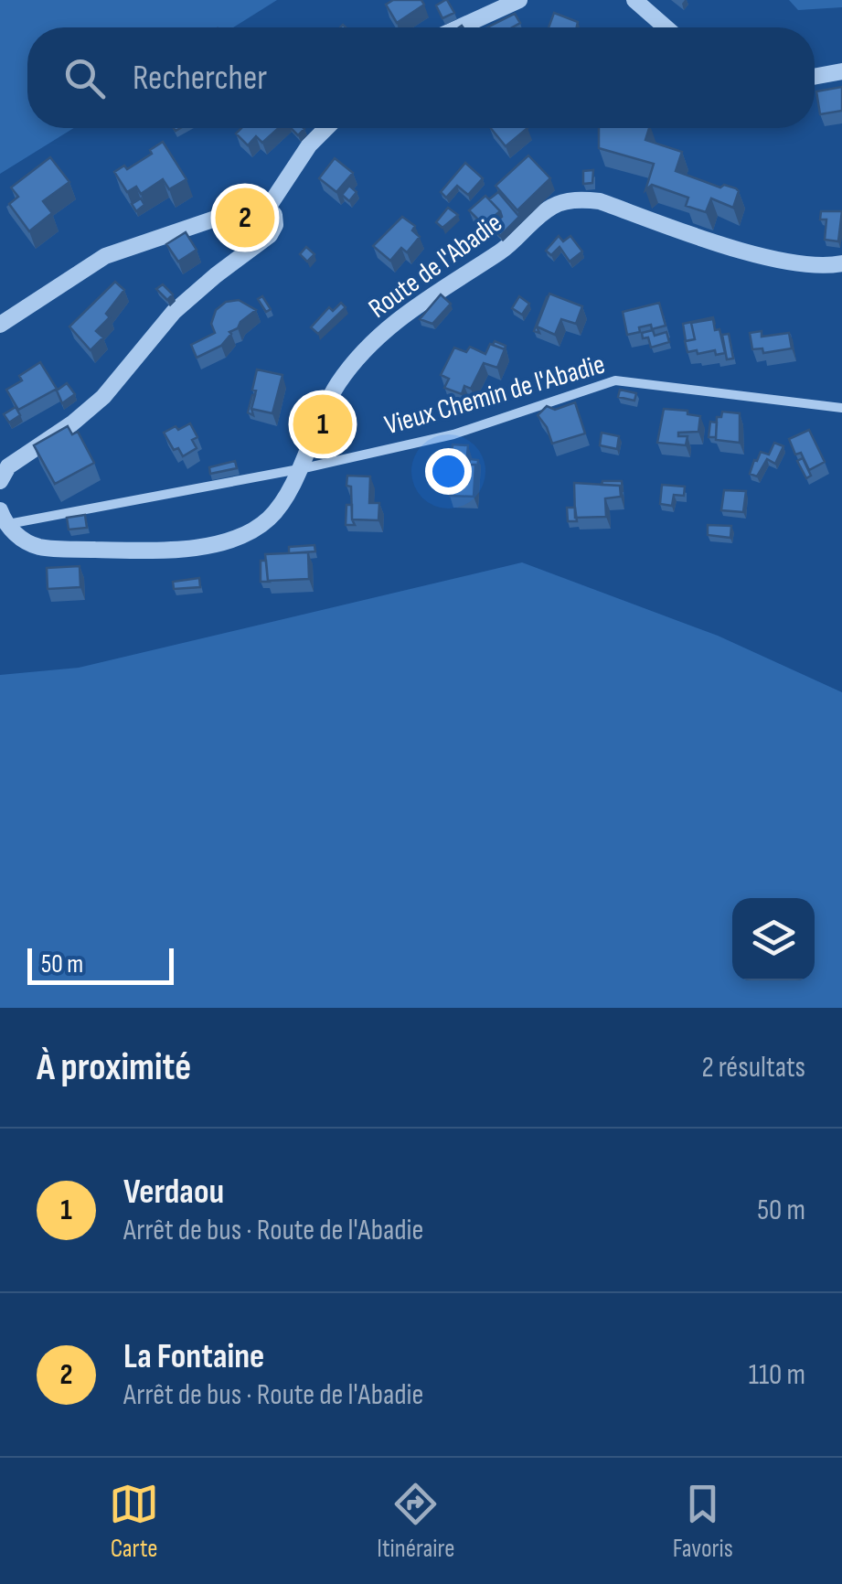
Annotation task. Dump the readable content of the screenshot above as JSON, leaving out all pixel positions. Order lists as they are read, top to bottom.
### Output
{
  "streets": {
    "street": ["Route de l'Abadie", "Vieux Chemin de l'Abadie"]
  },
  "crossings": [
    ["Route de l'Abadie", "Vieux Chemin de l'Abadie"]
  ],
  "scale_bar": "50 m",
  "page": {
    "search": "Rechercher",
    "pins": ["2", "1"],
    "scale": "50 m",
    "heading": ["À proximité", "2 résultats"],
    "list": [
      {
        "mark": "1",
        "name": "Verdaou",
        "note": "Arrêt de bus · Route de l'Abadie",
        "value": "50 m"
      },
      {
        "mark": "2",
        "name": "La Fontaine",
        "note": "Arrêt de bus · Route de l'Abadie",
        "value": "110 m"
      }
    ],
    "nav": ["Carte", "Itinéraire", "Favoris"]
  }
}
